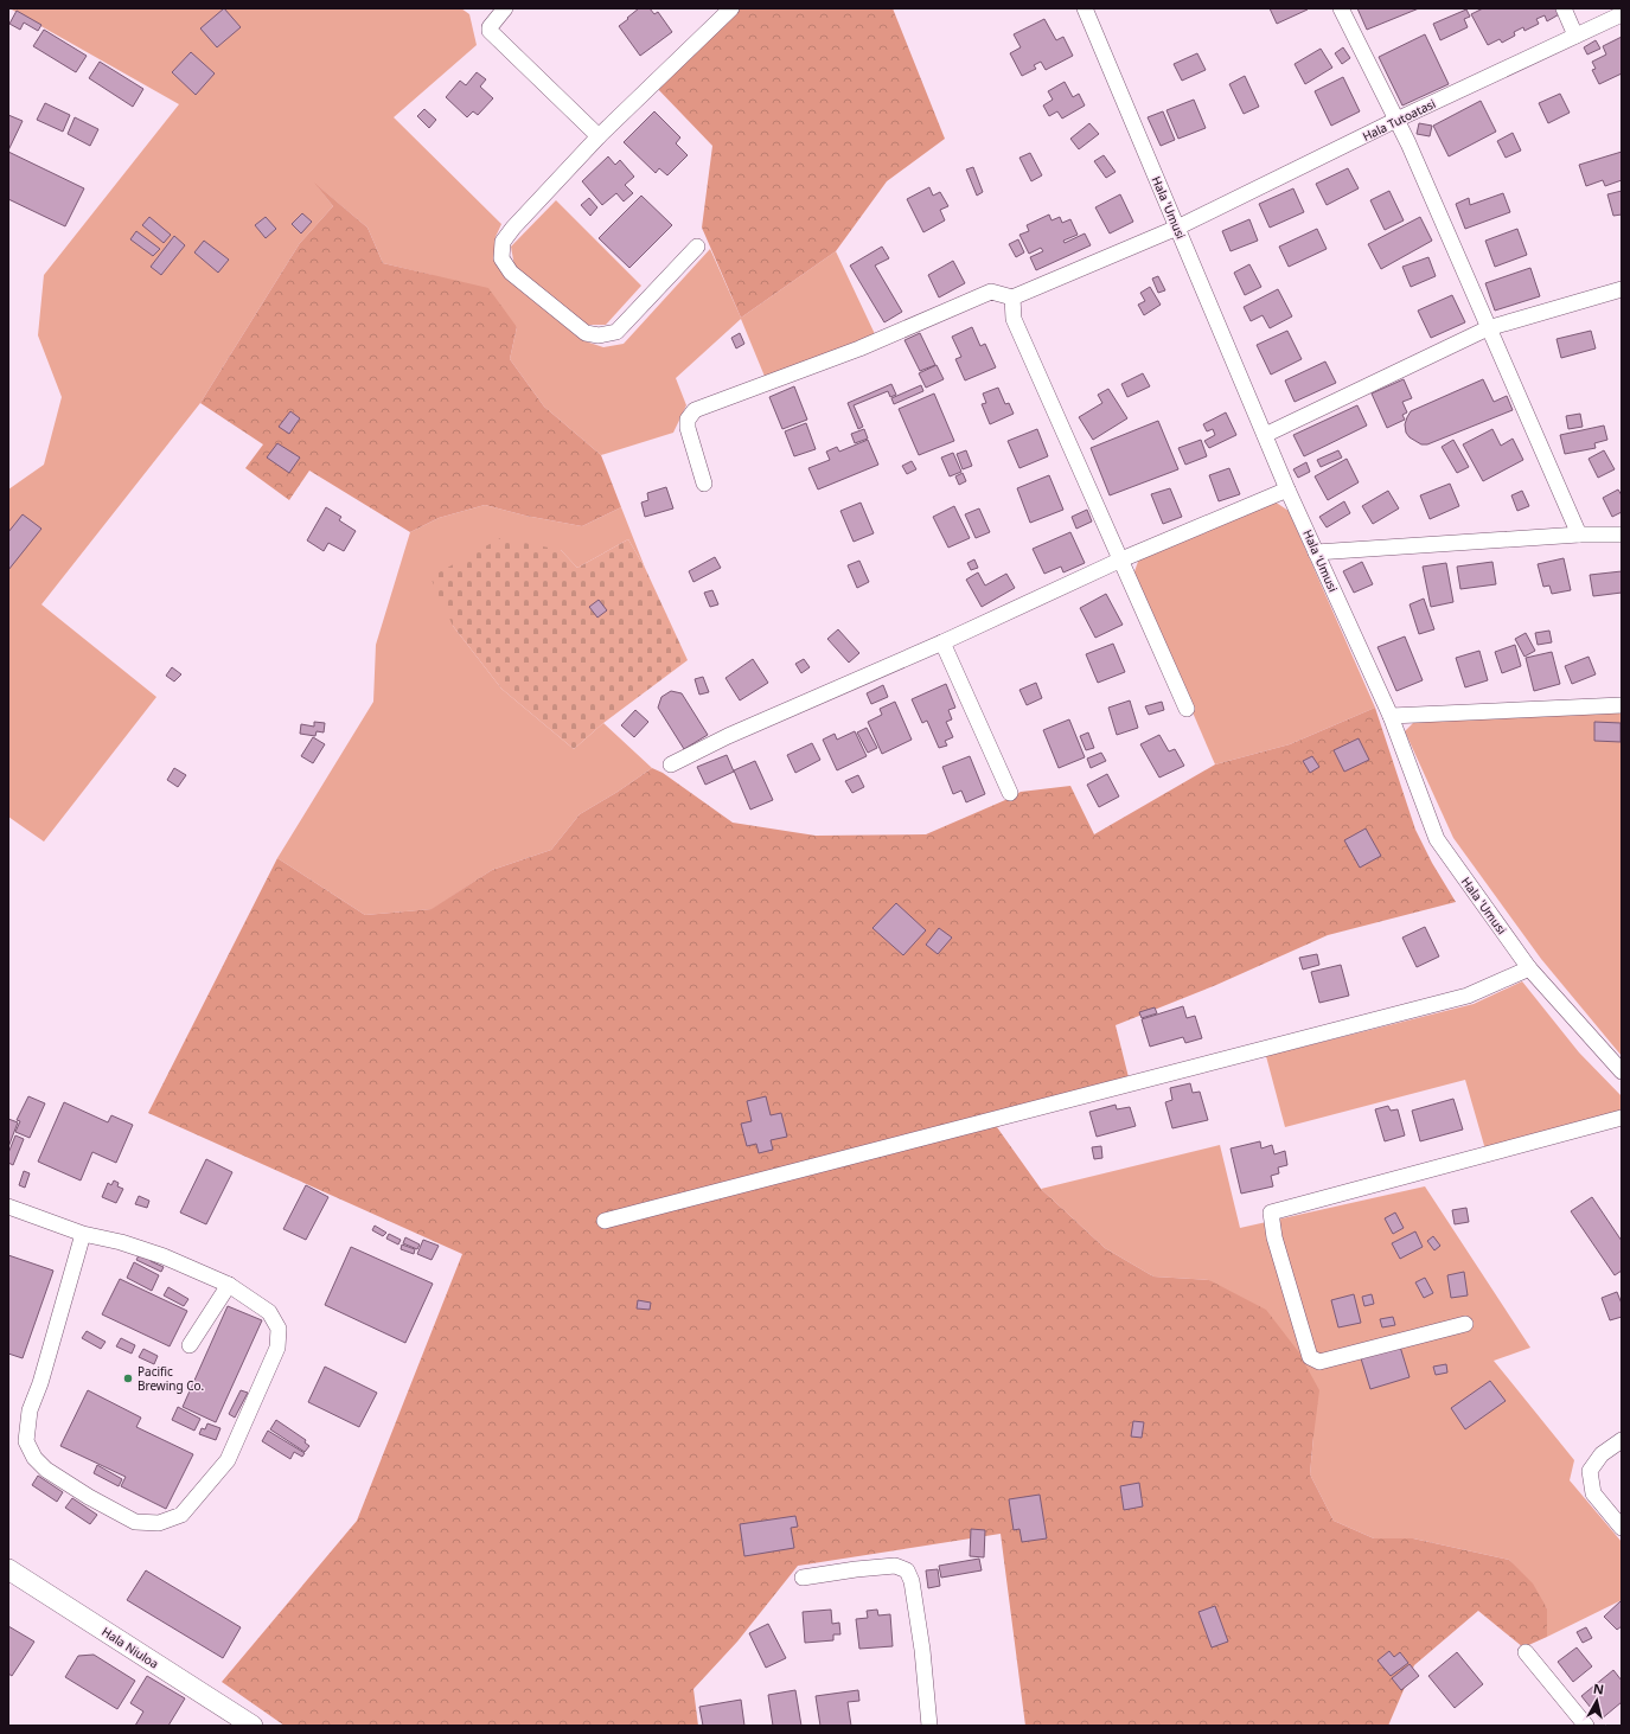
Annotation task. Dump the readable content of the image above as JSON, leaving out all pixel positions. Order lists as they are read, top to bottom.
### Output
{
  "streets": {
    "street": ["Hala Tutoatasi", "Hala 'Umusi", "Hala Niuloa"]
  },
  "crossings": [
    ["Hala Tutoatasi", "Hala 'Umusi"]
  ],
  "places": ["Pacific Brewing Co."],
  "north": "top"
}
